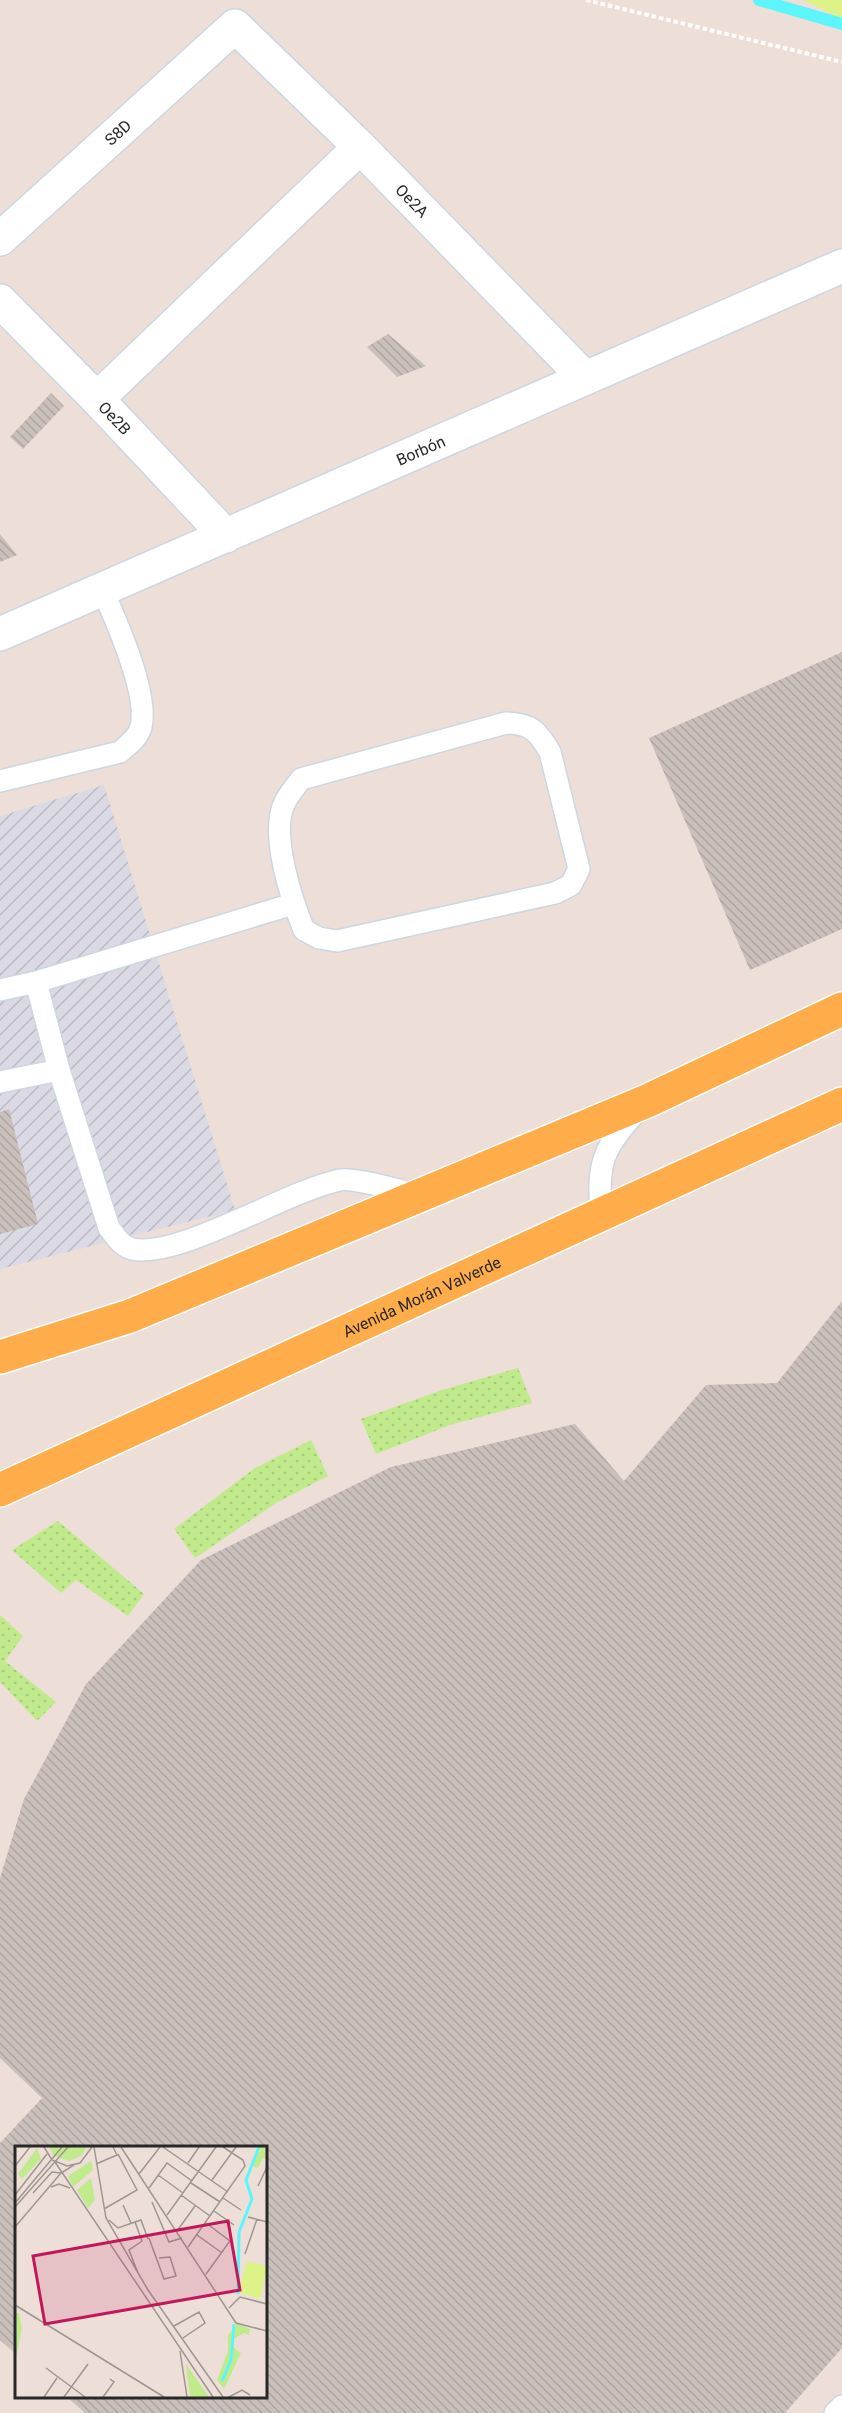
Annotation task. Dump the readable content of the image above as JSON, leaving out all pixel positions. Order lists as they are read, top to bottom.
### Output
{
  "streets": {
    "main road": ["Avenida Morán Valverde"],
    "street": [
      "S8D",
      "Oe2A",
      "Oe2B",
      "Borbón"
    ]
  },
  "crossings": [
    ["S8D", "Oe2A"],
    ["Oe2A", "Borbón"],
    ["Oe2B", "Borbón"]
  ]
}
